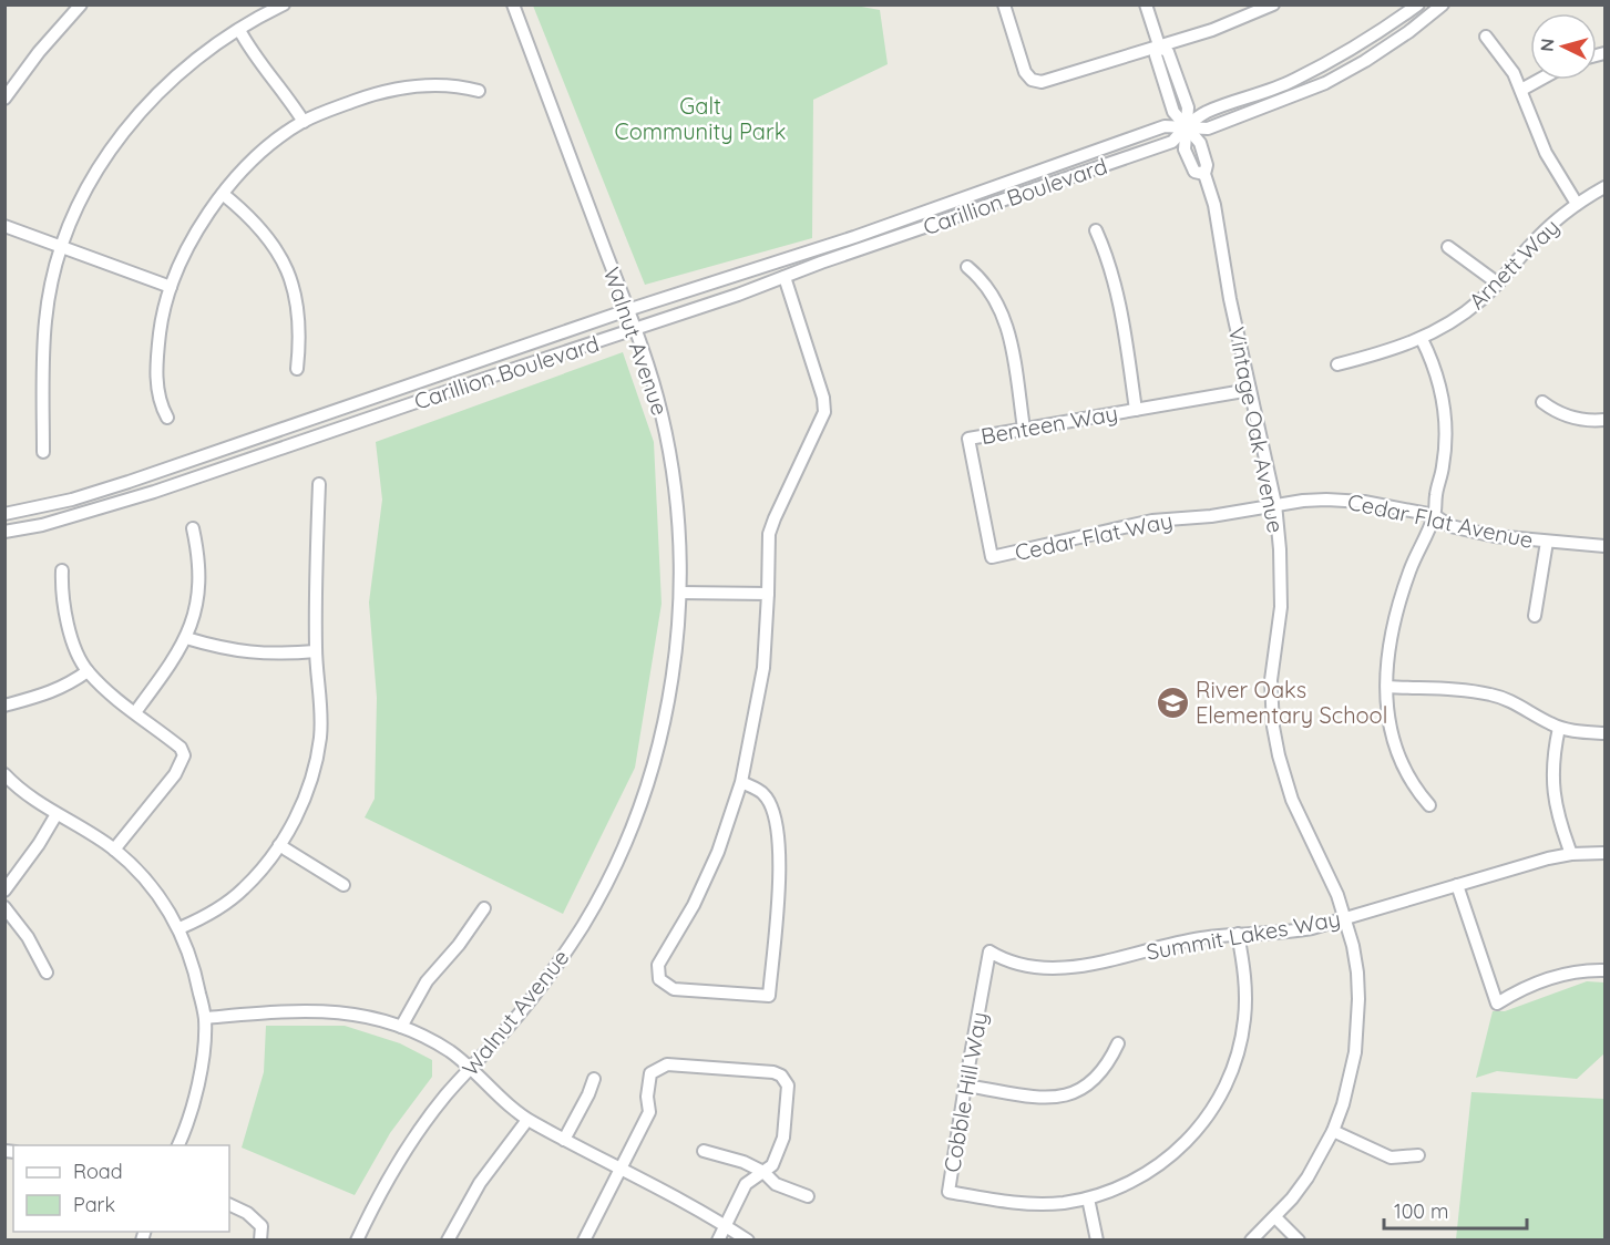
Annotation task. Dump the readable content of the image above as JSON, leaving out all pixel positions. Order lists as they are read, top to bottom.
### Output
{
  "streets": {
    "street": [
      "Carillion Boulevard",
      "Arnett Way",
      "Walnut Avenue",
      "Benteen Way",
      "Vintage Oak Avenue",
      "Cedar Flat Avenue",
      "Cedar Flat Way",
      "Summit Lakes Way",
      "Cobble Hill Way"
    ]
  },
  "crossings": [
    ["Carillion Boulevard", "Walnut Avenue"],
    ["Carillion Boulevard", "Vintage Oak Avenue"],
    ["Benteen Way", "Vintage Oak Avenue"],
    ["Benteen Way", "Cedar Flat Way"],
    ["Vintage Oak Avenue", "Cedar Flat Avenue"],
    ["Vintage Oak Avenue", "Cedar Flat Way"],
    ["Vintage Oak Avenue", "Summit Lakes Way"],
    ["Cedar Flat Avenue", "Cedar Flat Way"],
    ["Summit Lakes Way", "Cobble Hill Way"]
  ],
  "parks": ["Galt Community Park"],
  "places": {
    "school or university": ["River Oaks Elementary School"]
  },
  "legend": ["Road", "Park"],
  "scale_bar": "100 m",
  "north": "left"
}
